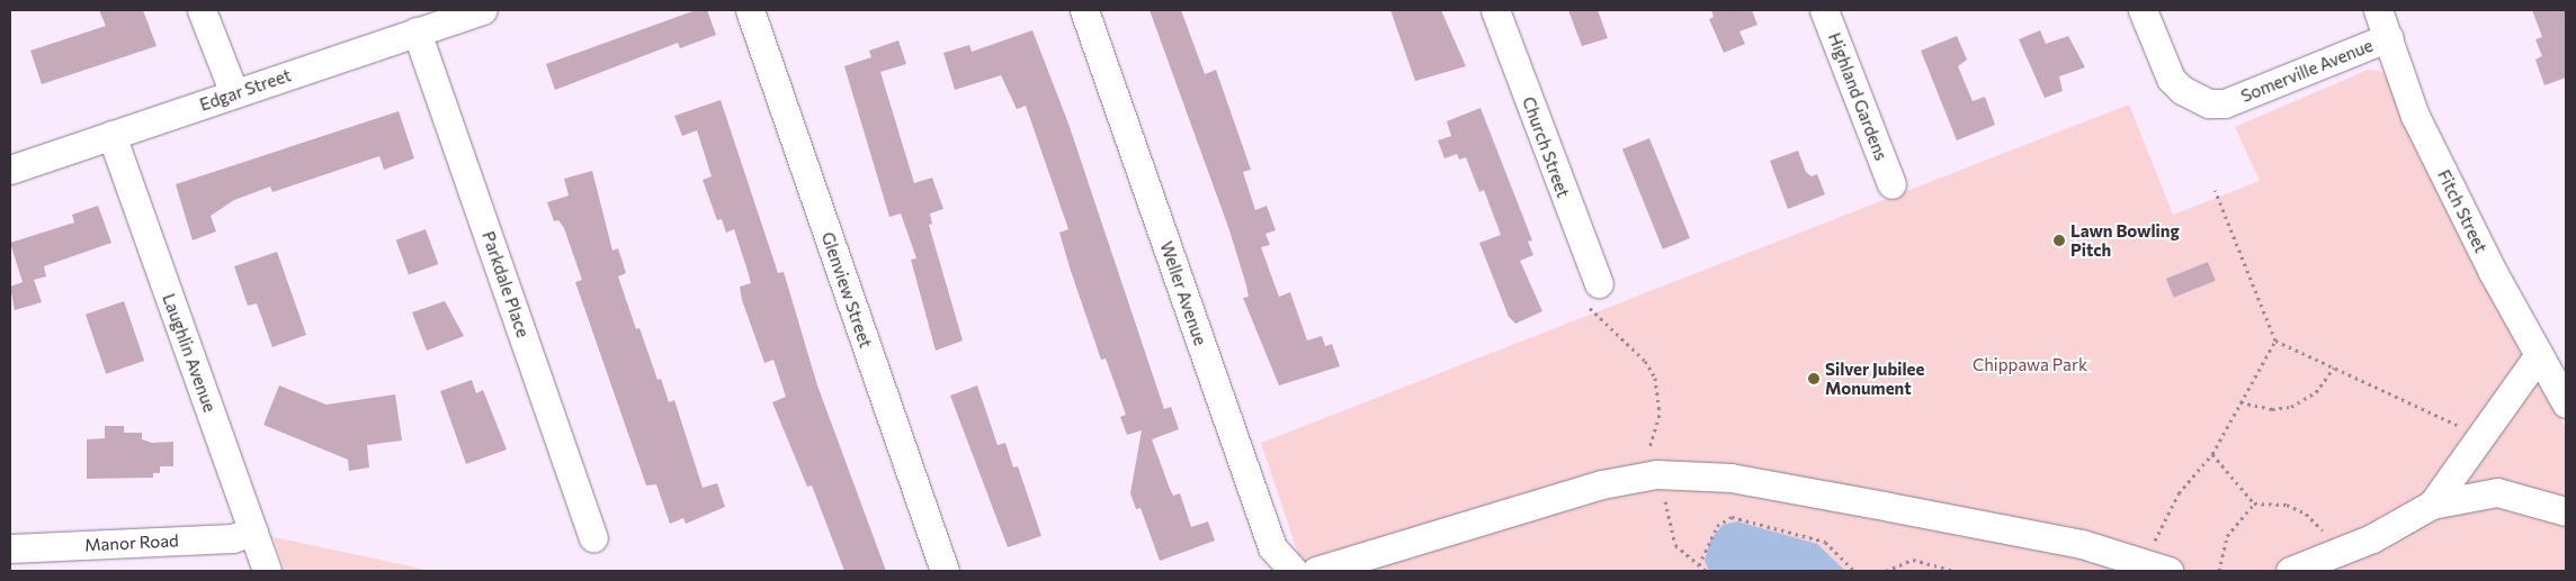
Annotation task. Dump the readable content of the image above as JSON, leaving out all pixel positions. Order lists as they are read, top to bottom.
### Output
{
  "streets": {
    "street": [
      "Somerville Avenue",
      "Edgar Street",
      "Highland Gardens",
      "Church Street",
      "Fitch Street",
      "Parkdale Place",
      "Glenview Street",
      "Weller Avenue",
      "Laughlin Avenue",
      "Manor Road"
    ]
  },
  "crossings": [
    ["Somerville Avenue", "Fitch Street"],
    ["Edgar Street", "Parkdale Place"],
    ["Edgar Street", "Laughlin Avenue"],
    ["Laughlin Avenue", "Manor Road"]
  ],
  "parks": ["Chippawa Park"],
  "places": ["Lawn Bowling Pitch", "Silver Jubilee Monument"]
}
